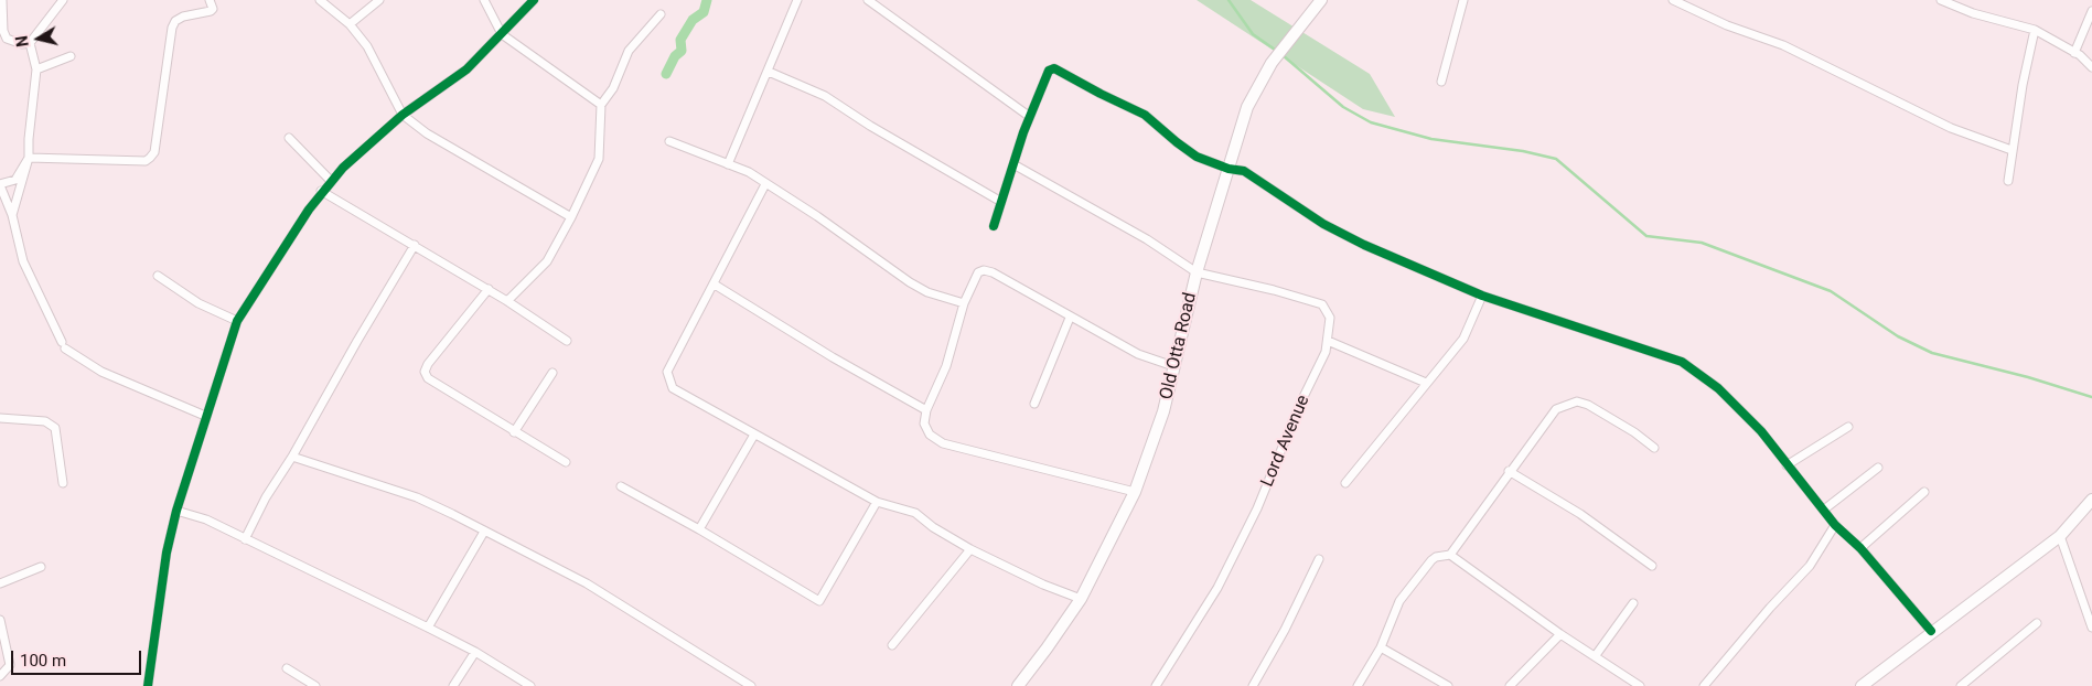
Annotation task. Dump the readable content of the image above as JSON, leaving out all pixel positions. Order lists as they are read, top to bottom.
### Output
{
  "streets": {
    "street": ["Old Otta Road", "Lord Avenue"]
  },
  "crossings": [
    ["Old Otta Road", "Lord Avenue"]
  ],
  "scale_bar": "100 m",
  "north": "left"
}
